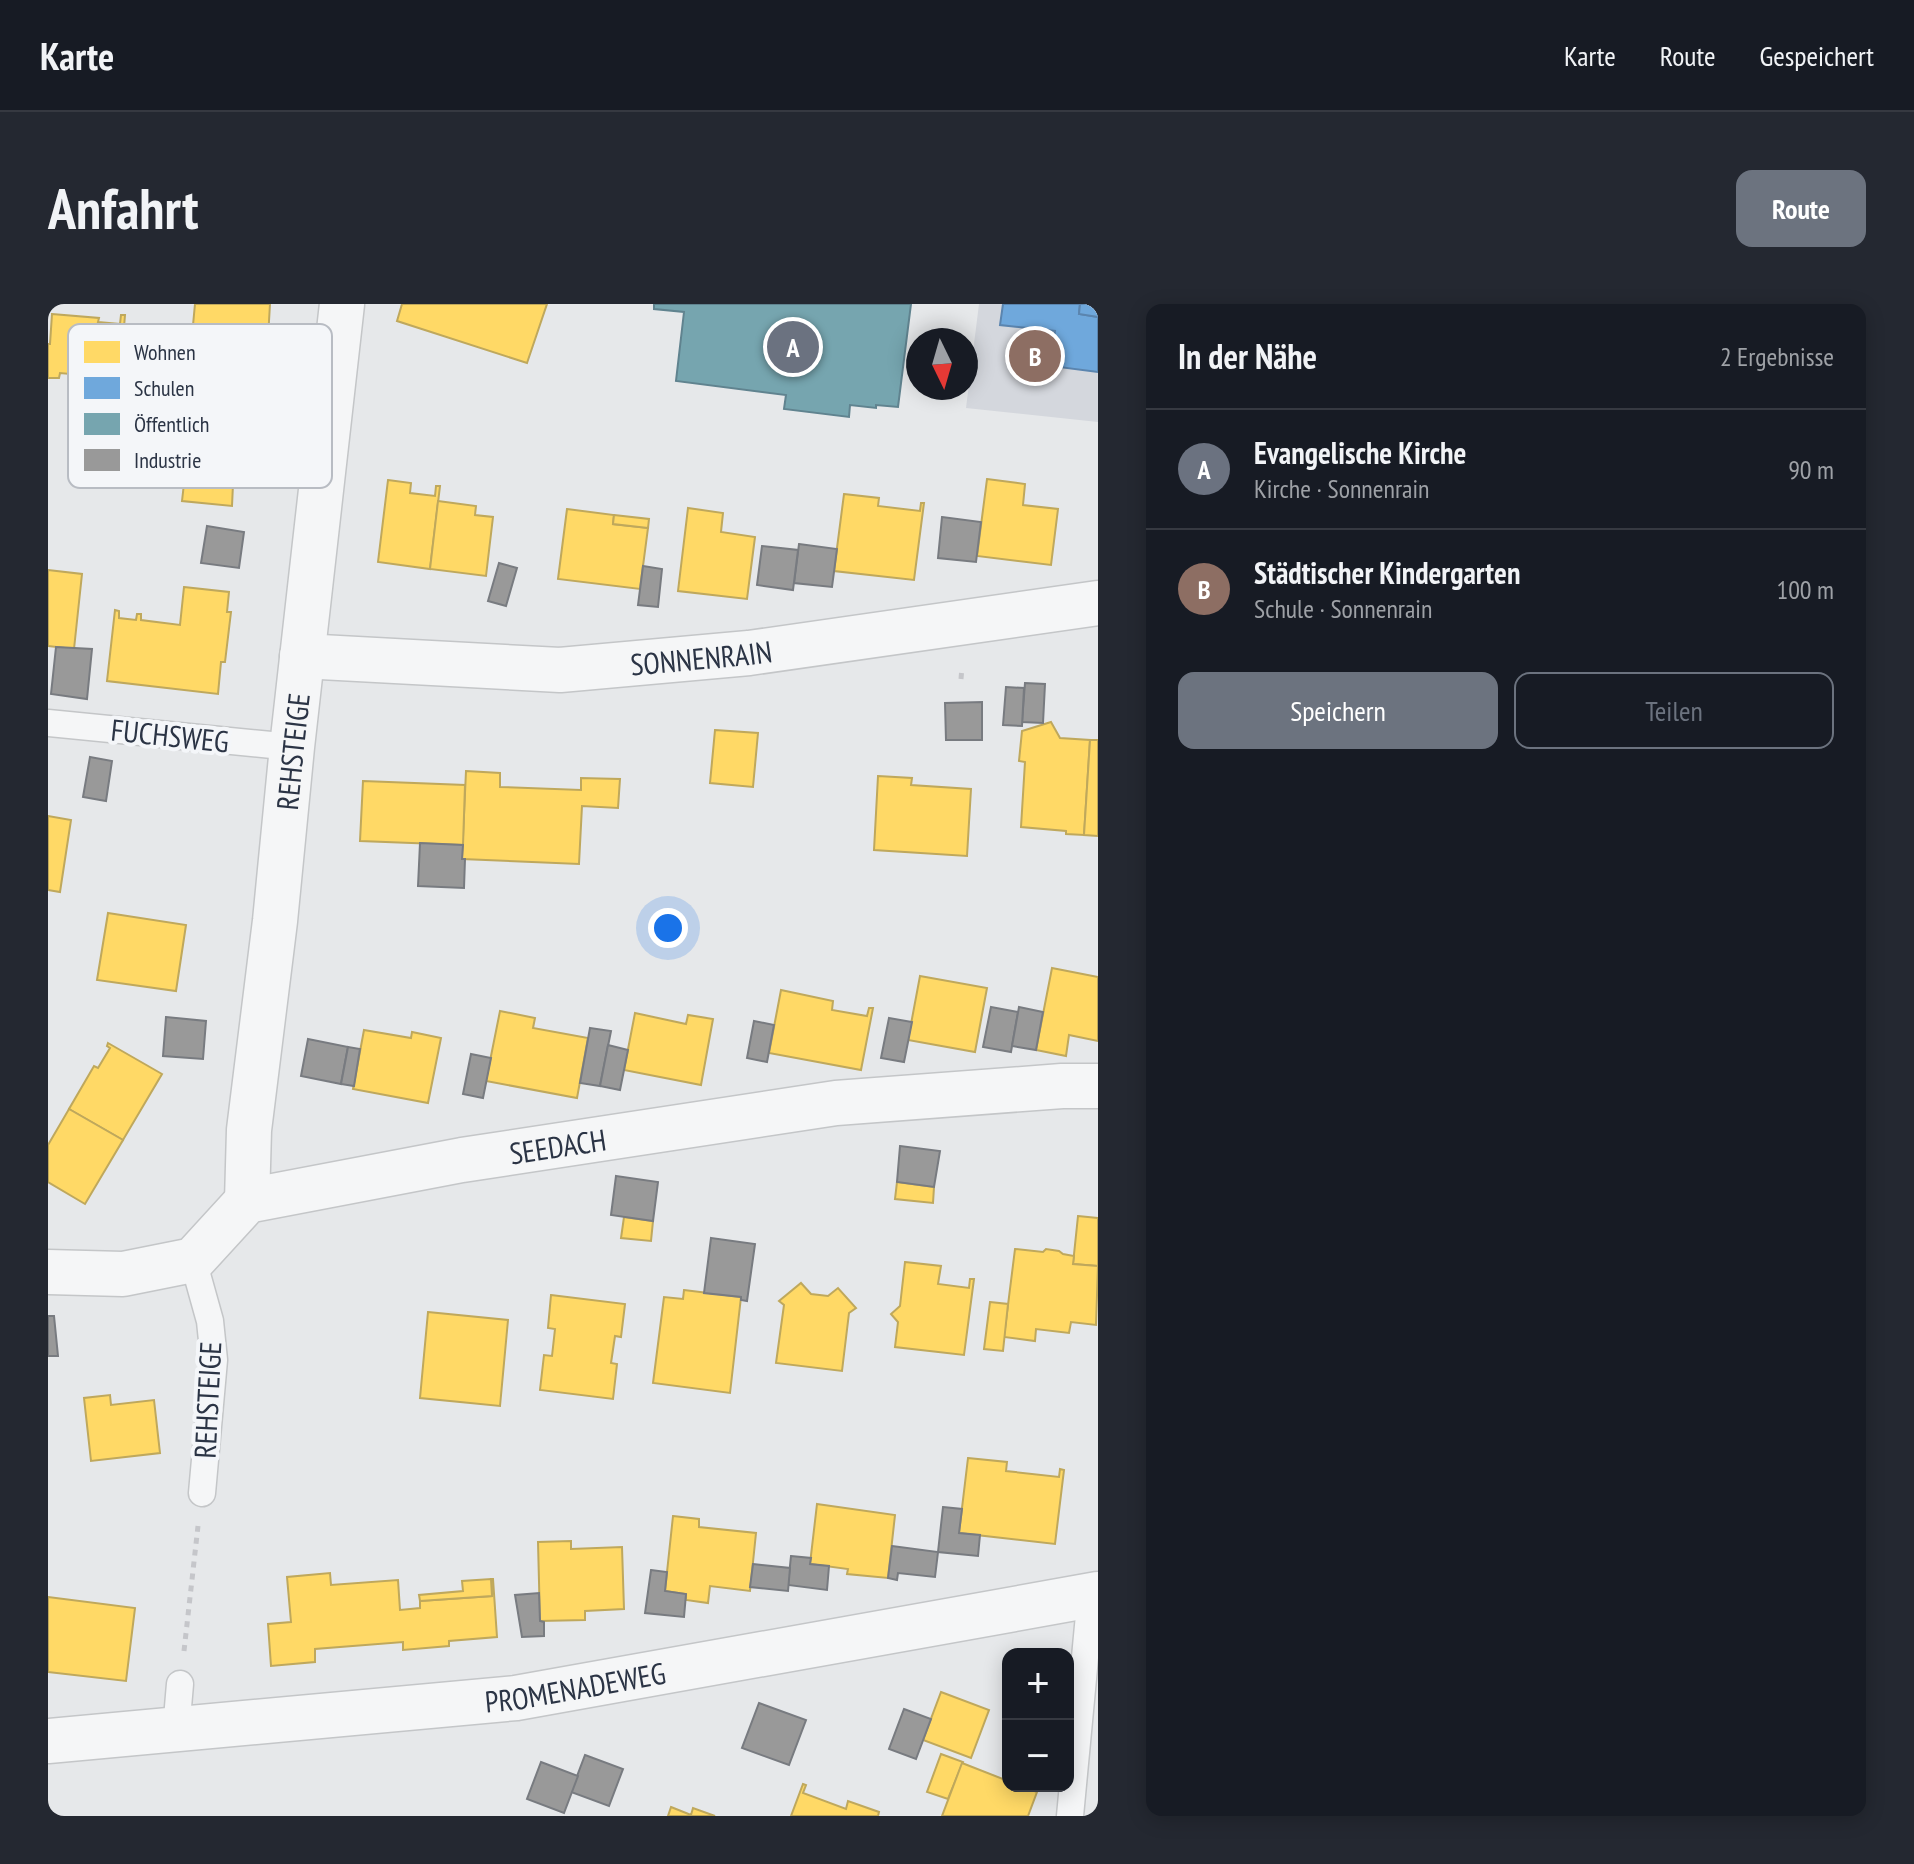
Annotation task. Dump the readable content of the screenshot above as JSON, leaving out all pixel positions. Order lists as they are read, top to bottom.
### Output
{
  "streets": {
    "street": [
      "SONNENRAIN",
      "REHSTEIGE",
      "SEEDACH",
      "PROMENADEWEG"
    ],
    "lane": ["FUCHSWEG"]
  },
  "crossings": [
    ["SONNENRAIN", "REHSTEIGE"],
    ["FUCHSWEG", "REHSTEIGE"],
    ["REHSTEIGE", "SEEDACH"]
  ],
  "legend": [
    "Wohnen",
    "Schulen",
    "Öffentlich",
    "Industrie"
  ],
  "north": "bottom",
  "page": {
    "header": "Karte",
    "nav": ["Karte", "Route", "Gespeichert"],
    "buttons": [
      "Route",
      ["Speichern", "Teilen"]
    ],
    "title": "Anfahrt",
    "heading": ["In der Nähe", "2 Ergebnisse"],
    "pins": ["A", "B"],
    "list": [
      {
        "mark": "A",
        "name": "Evangelische Kirche",
        "note": "Kirche · Sonnenrain",
        "value": "90 m"
      },
      {
        "mark": "B",
        "name": "Städtischer Kindergarten",
        "note": "Schule · Sonnenrain",
        "value": "100 m"
      }
    ],
    "map_buttons": ["+", "−"]
  }
}
